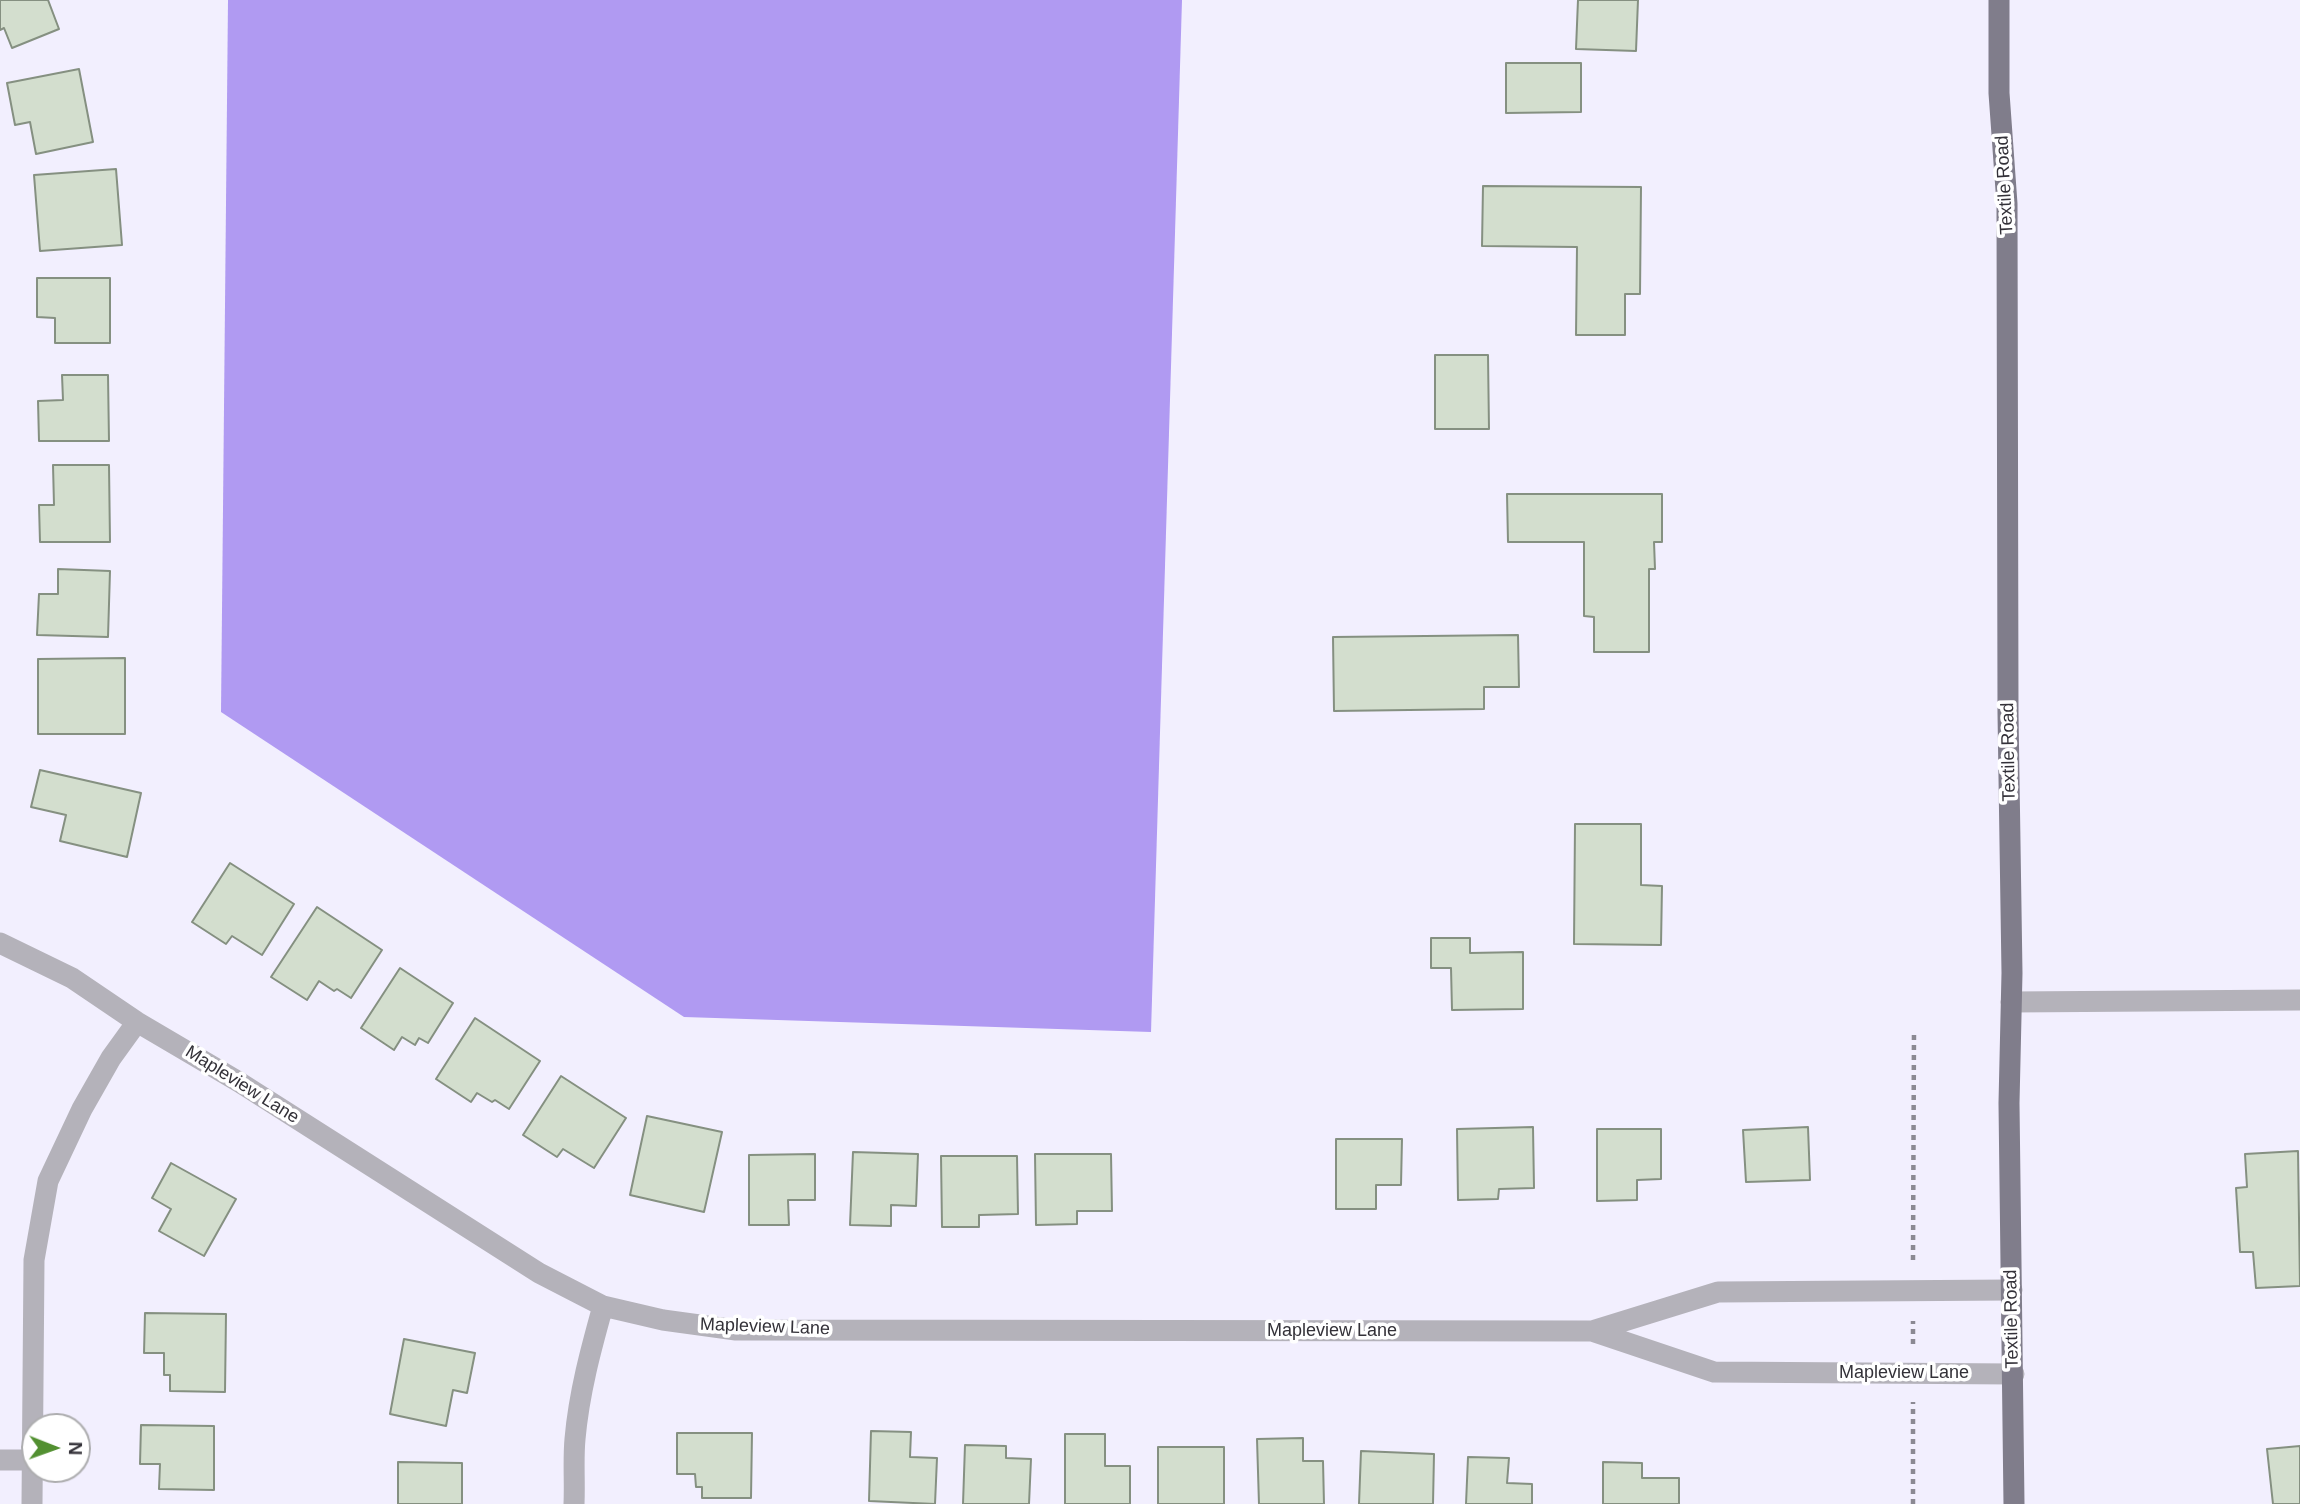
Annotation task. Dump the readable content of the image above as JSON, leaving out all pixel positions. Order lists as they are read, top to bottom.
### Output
{
  "streets": {
    "main road": ["Textile Road"],
    "street": ["Mapleview Lane"]
  },
  "crossings": [
    ["Textile Road", "Mapleview Lane"]
  ],
  "north": "right"
}
